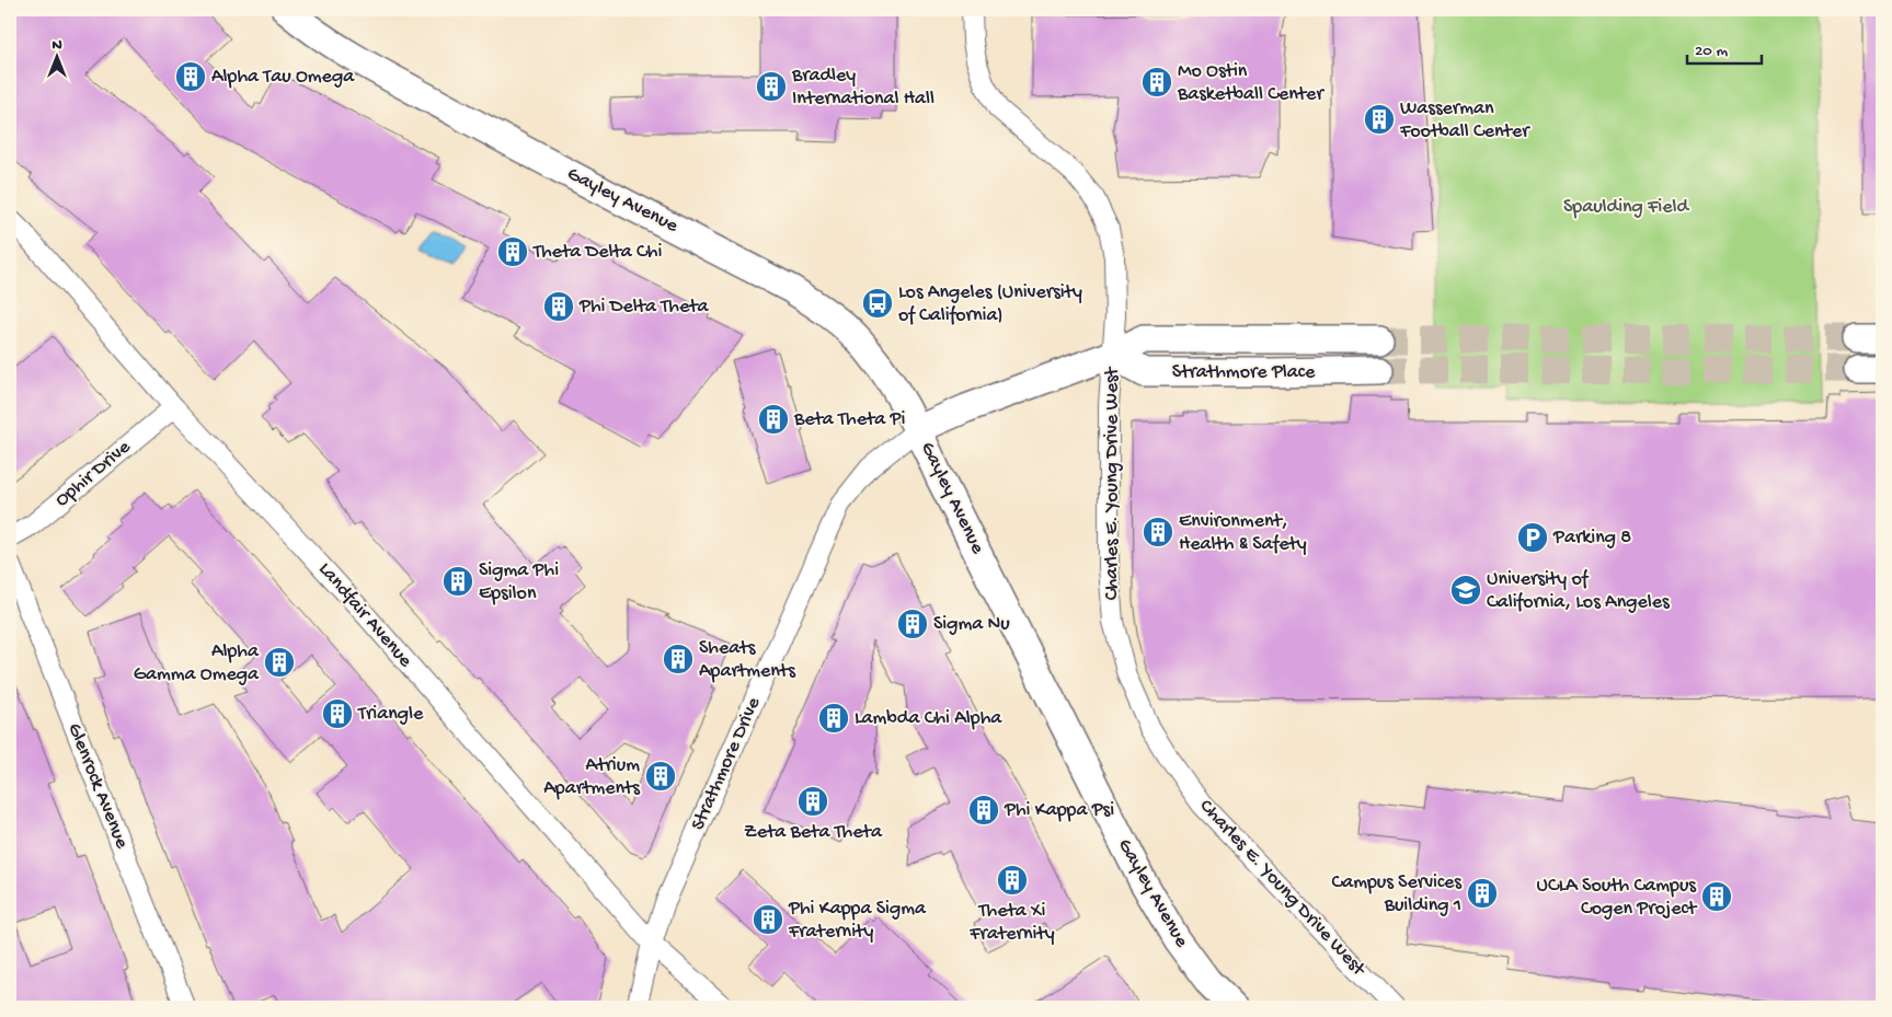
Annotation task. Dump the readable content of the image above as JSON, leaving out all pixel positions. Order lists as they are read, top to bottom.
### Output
{
  "streets": {
    "street": [
      "Gayley Avenue",
      "Strathmore Place",
      "Ophir Drive",
      "Charles E. Young Drive West",
      "Landfair Avenue",
      "Strathmore Drive",
      "Glenrock Avenue"
    ]
  },
  "crossings": [
    ["Gayley Avenue", "Strathmore Place"],
    ["Gayley Avenue", "Strathmore Drive"],
    ["Strathmore Place", "Charles E. Young Drive West"],
    ["Strathmore Place", "Strathmore Drive"],
    ["Ophir Drive", "Landfair Avenue"],
    ["Landfair Avenue", "Strathmore Drive"]
  ],
  "parks": ["Spaulding Field"],
  "places": {
    "building": [
      "Alpha Tau Omega",
      "Mo Ostin Basketball Center",
      "Bradley International Hall",
      "Wasserman Football Center",
      "Theta Delta Chi",
      "Phi Delta Theta",
      "Beta Theta Pi",
      "Environment, Health & Safety",
      "Sigma Phi Epsilon",
      "Sigma Nu",
      "Sheats Apartments",
      "Alpha Gamma Omega",
      "Triangle",
      "Lambda Chi Alpha",
      "Atrium Apartments",
      "Zeta Beta Theta",
      "Phi Kappa Psi",
      "Theta Xi Fraternity",
      "Campus Services Building 1",
      "UCLA South Campus Cogen Project",
      "Phi Kappa Sigma Fraternity"
    ],
    "bus stop": ["Los Angeles (University of California)"],
    "parking": ["Parking 8"],
    "school or university": ["University of California, Los Angeles"]
  },
  "scale_bar": "20 m",
  "north": "top"
}
